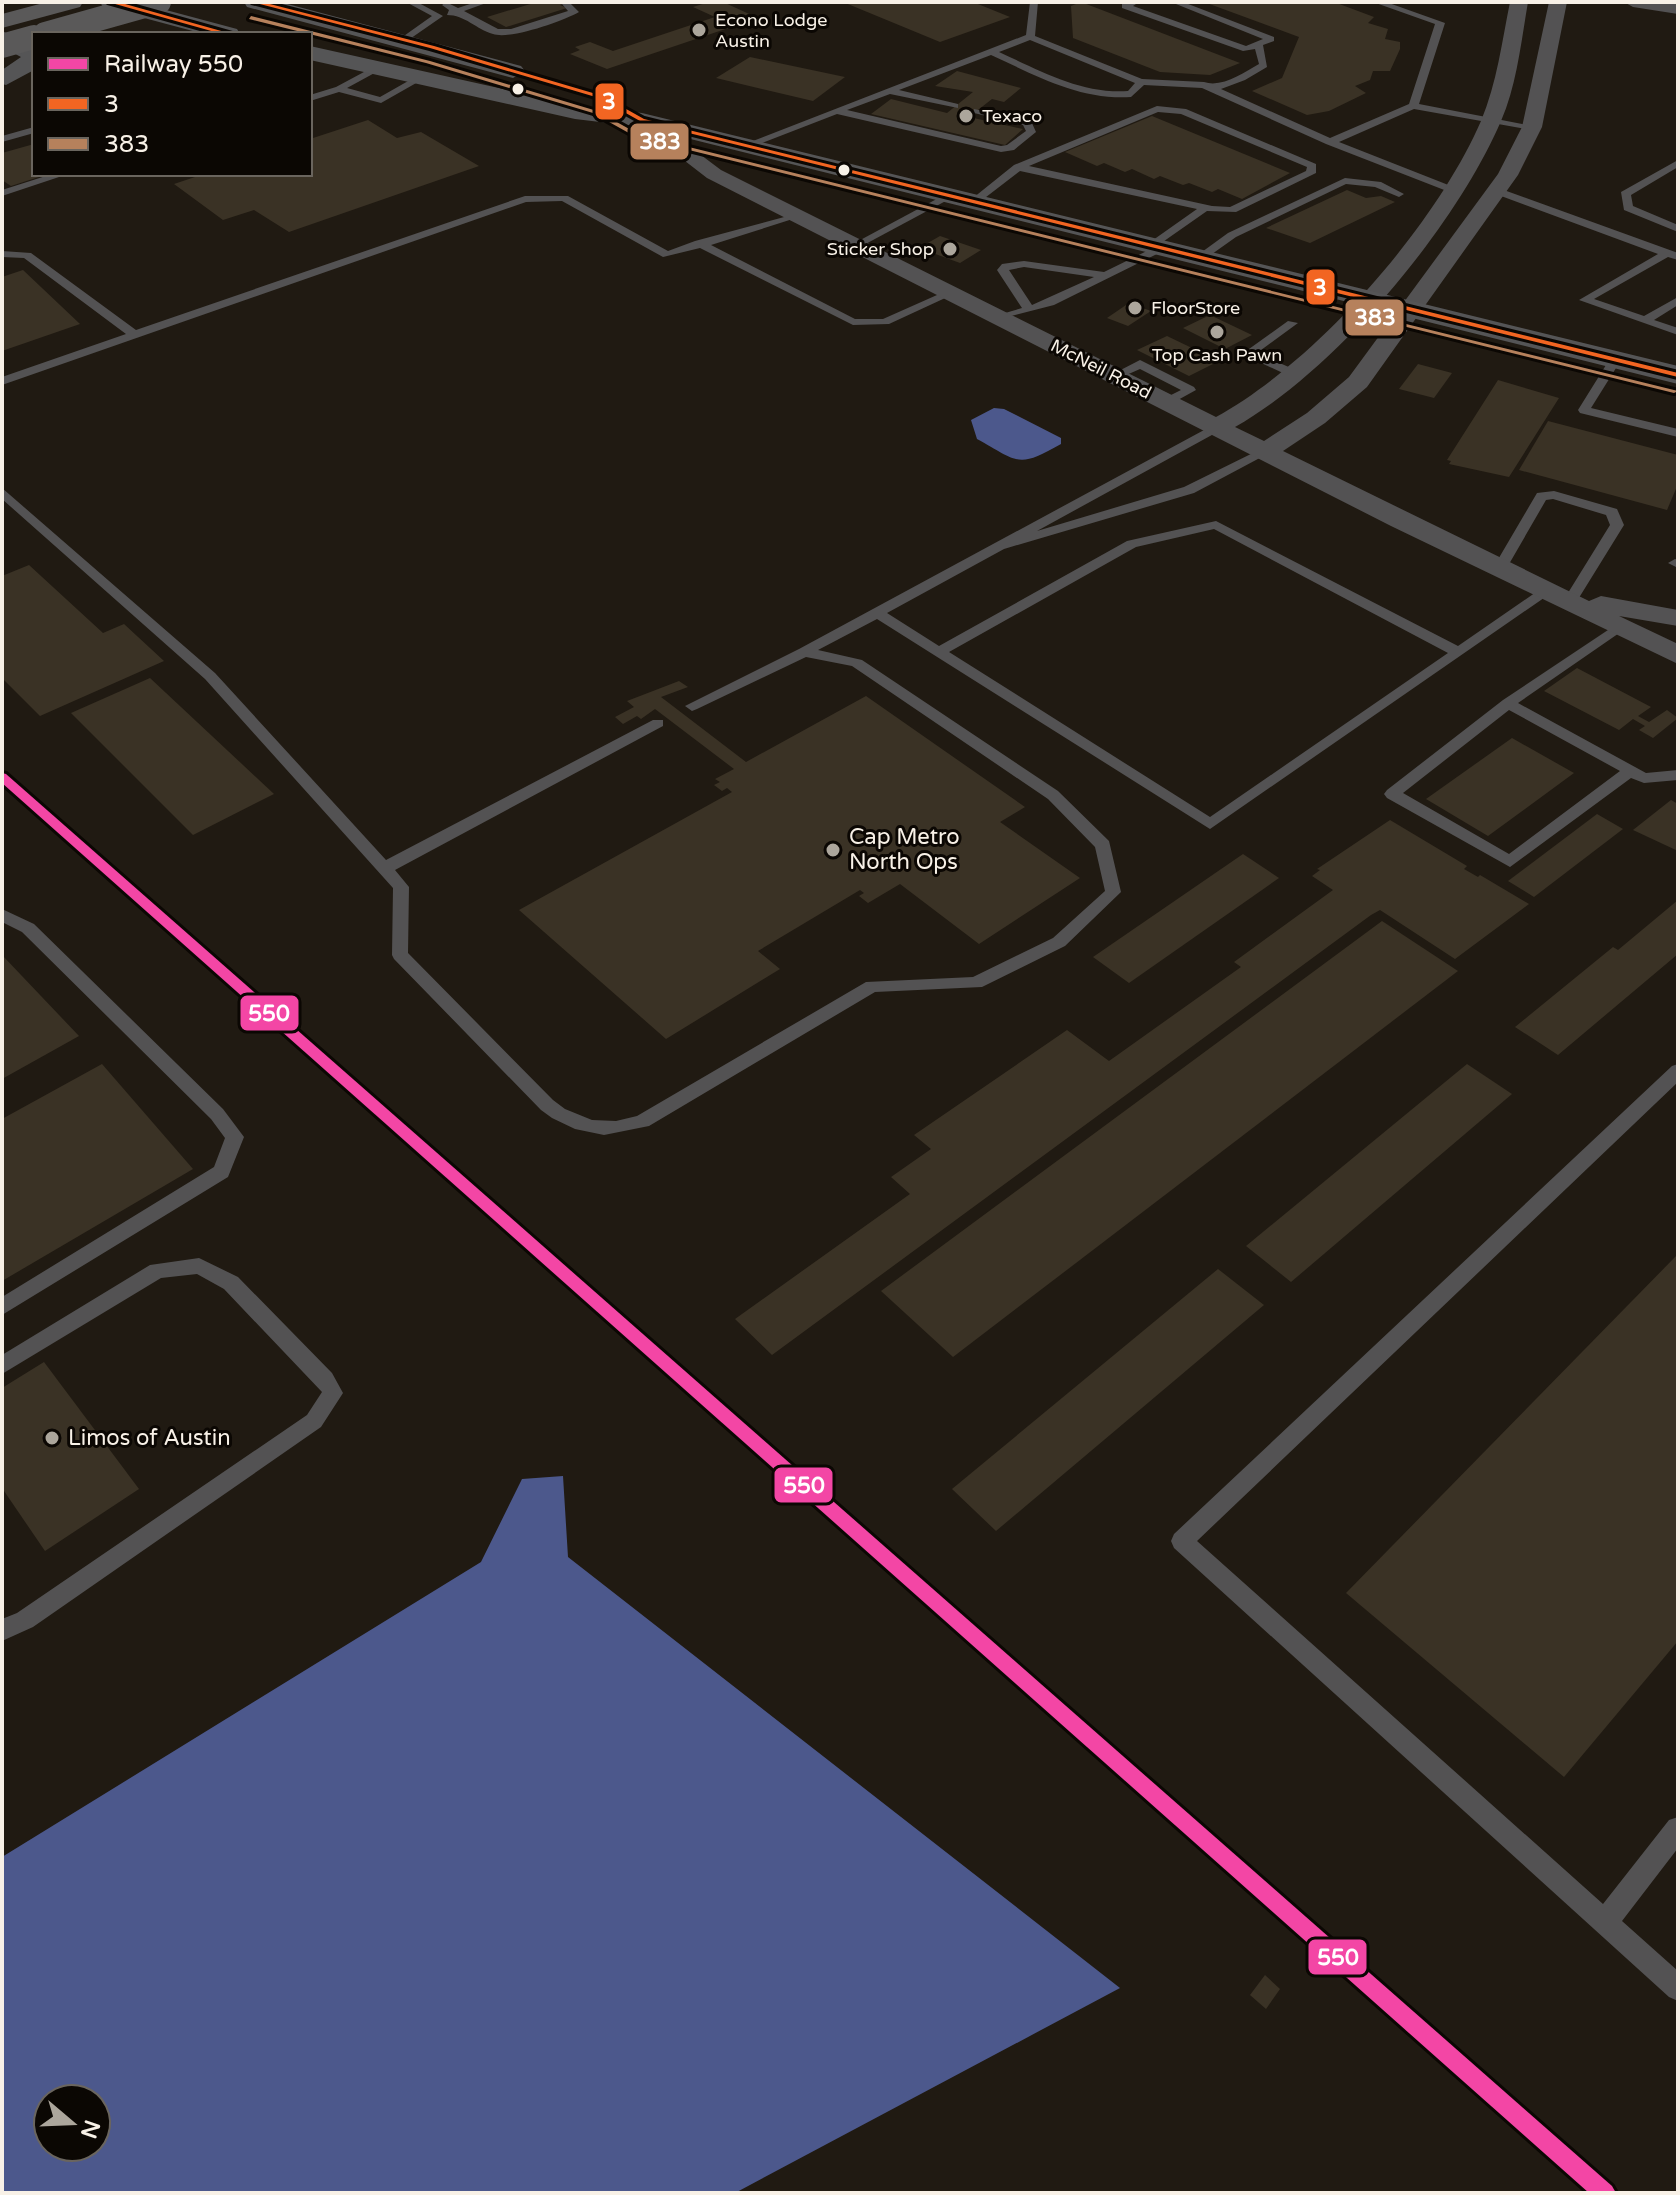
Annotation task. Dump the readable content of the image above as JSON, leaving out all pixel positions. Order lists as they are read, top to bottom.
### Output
{
  "streets": {
    "street": ["McNeil Road"]
  },
  "places": [
    "Econo Lodge Austin",
    "Texaco",
    "Sticker Shop",
    "FloorStore",
    "Top Cash Pawn",
    "Cap Metro North Ops",
    "Limos of Austin"
  ],
  "lines": ["transit line 3", "transit line 383", "rail line 550"],
  "legend": ["Railway 550", "3", "383"],
  "north": "right"
}
